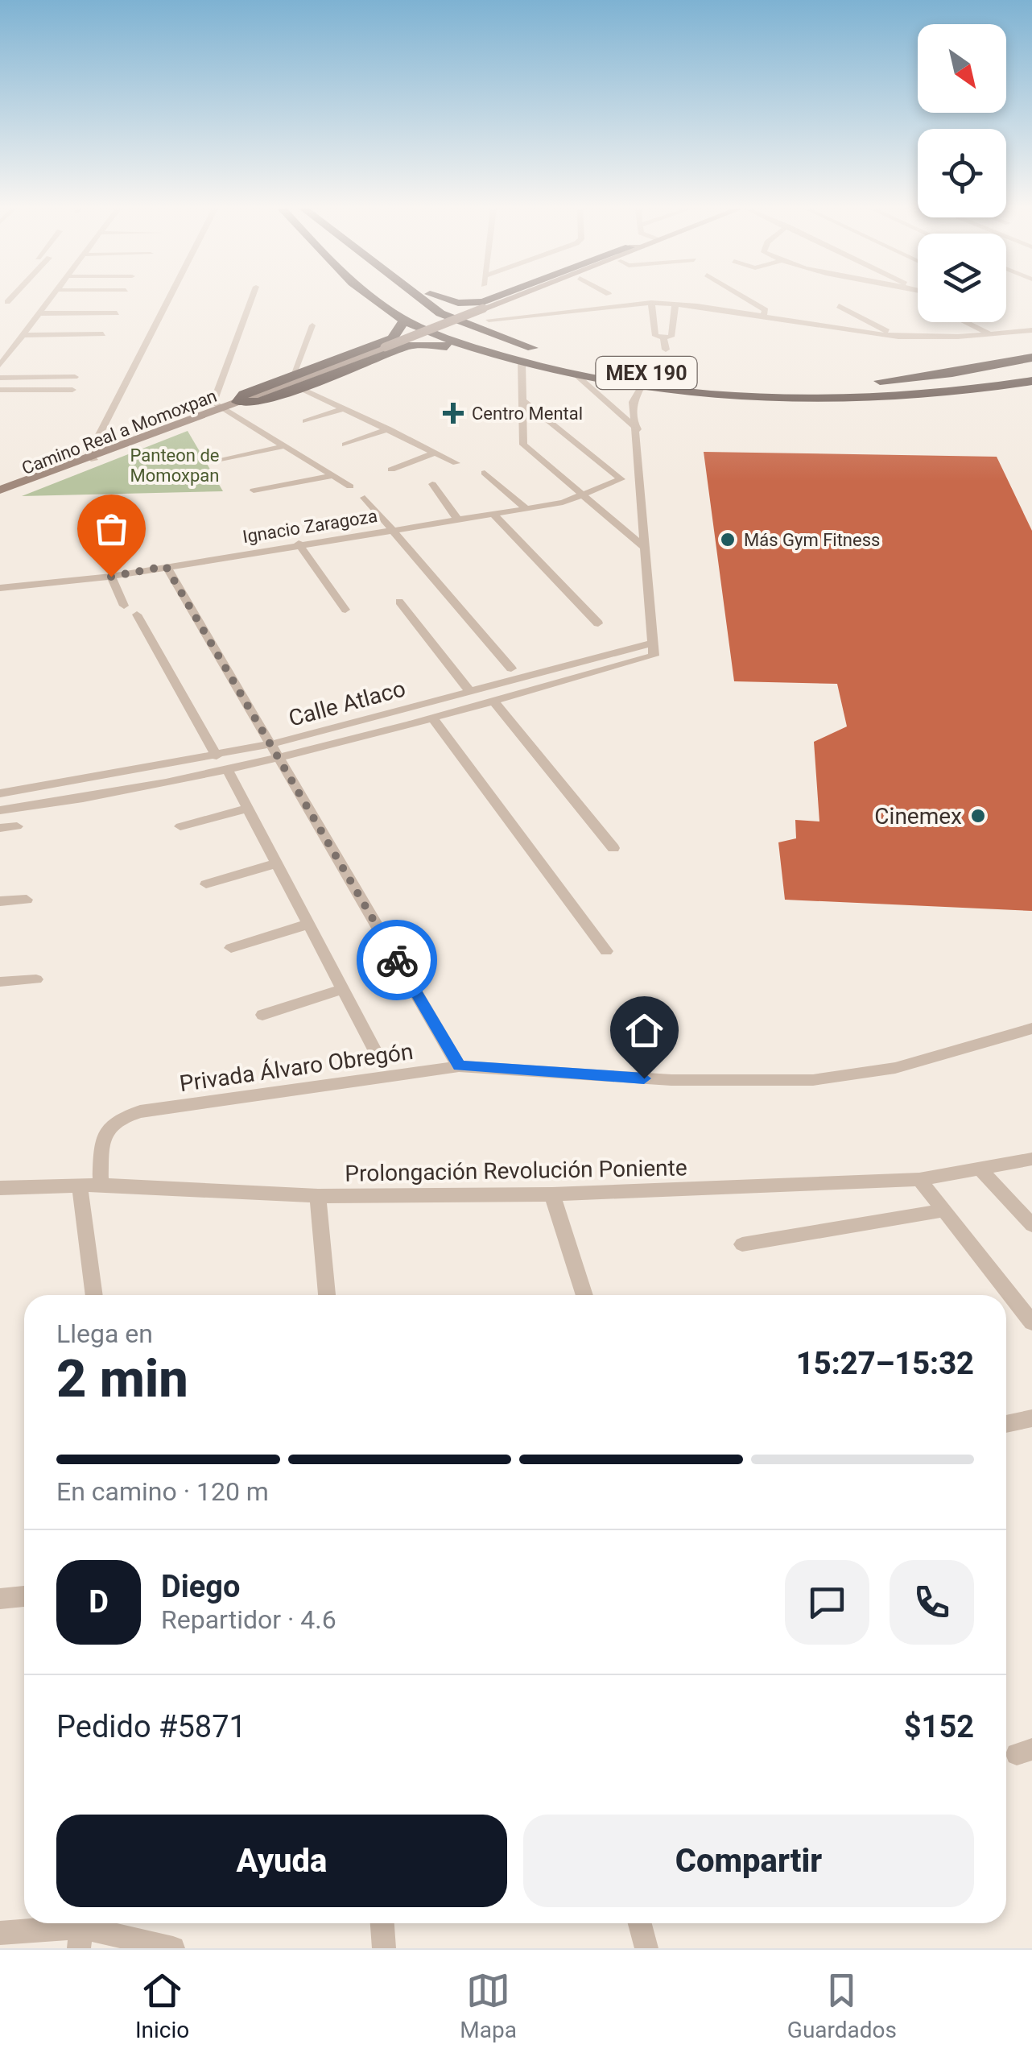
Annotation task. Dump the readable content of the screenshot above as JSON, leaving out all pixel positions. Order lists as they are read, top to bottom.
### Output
{
  "streets": {
    "highway": ["MEX 190"],
    "street": [
      "Camino Real a Momoxpan",
      "Ignacio Zaragoza",
      "Calle Atlaco",
      "Privada Álvaro Obregón",
      "Prolongación Revolución Poniente"
    ]
  },
  "crossings": [
    ["Ignacio Zaragoza", "Privada Álvaro Obregón"],
    ["Calle Atlaco", "Privada Álvaro Obregón"],
    ["Privada Álvaro Obregón", "Prolongación Revolución Poniente"]
  ],
  "parks": ["Panteon de Momoxpan"],
  "places": {
    "health": ["Centro Mental"],
    "other": ["Más Gym Fitness", "Cinemex"]
  },
  "north": "bottom right",
  "page": {
    "heading": ["2 min", "Llega en", "15:27–15:32"],
    "panel": [
      "Diego",
      "Repartidor · 4.6",
      "Pedido #5871",
      "$152"
    ],
    "bar": "En camino · 120 m",
    "round": "D",
    "buttons": ["Ayuda", "Compartir"],
    "tabs": ["Inicio", "Mapa", "Guardados"]
  }
}
